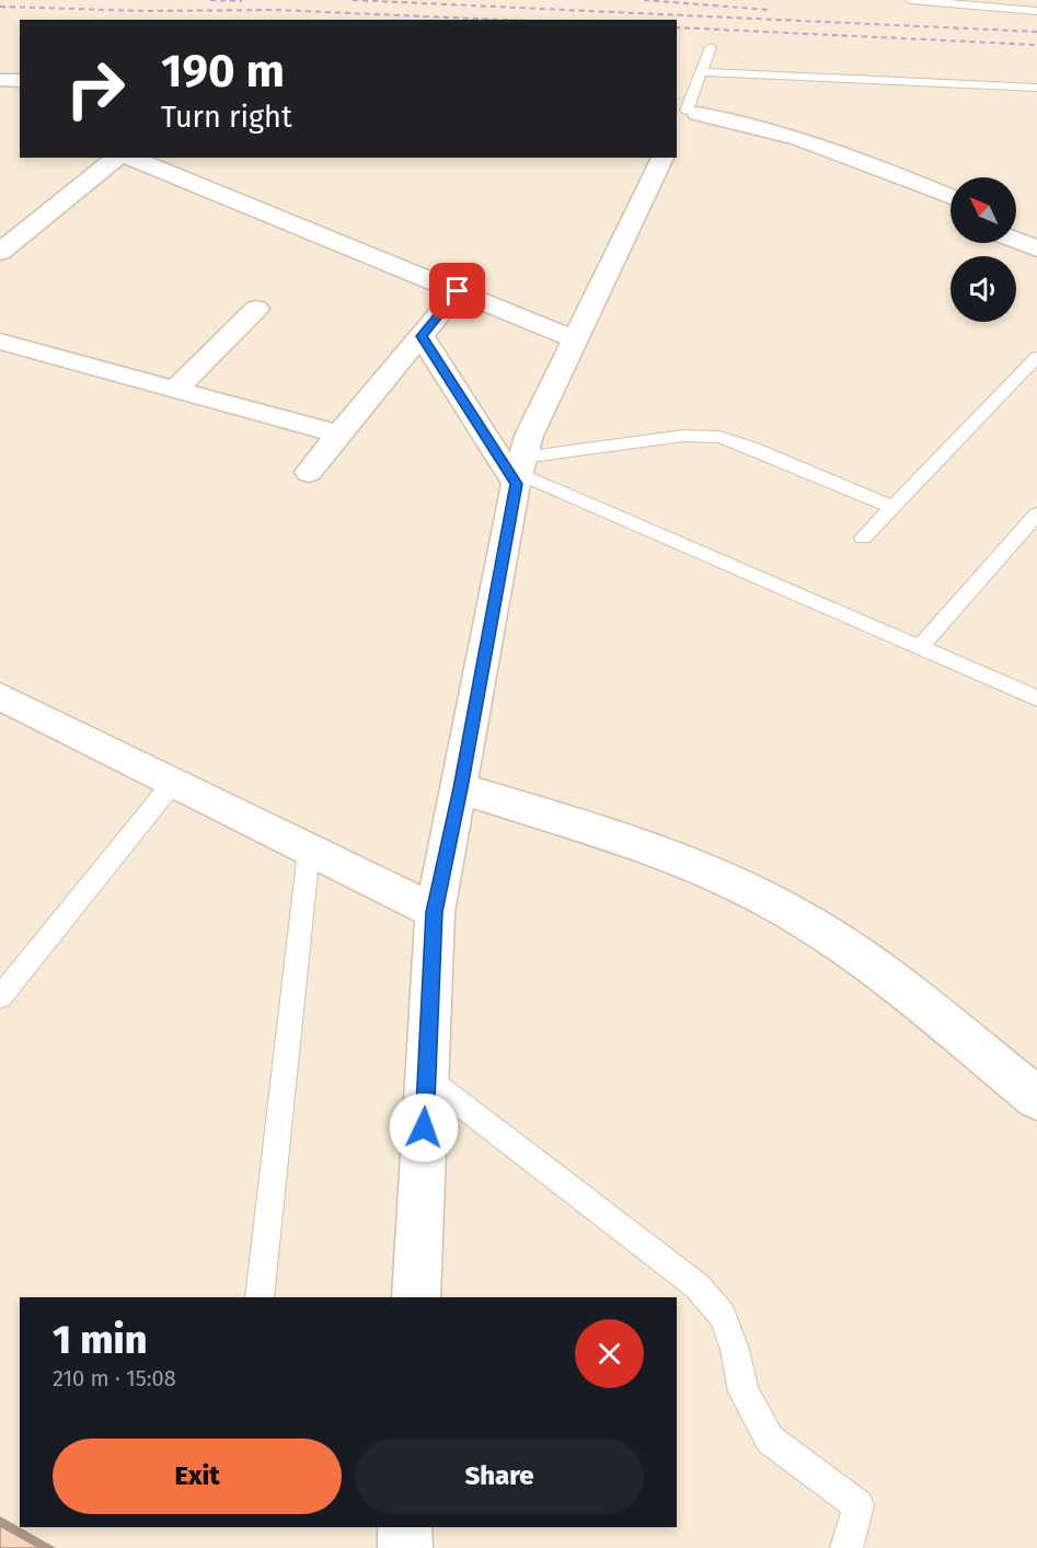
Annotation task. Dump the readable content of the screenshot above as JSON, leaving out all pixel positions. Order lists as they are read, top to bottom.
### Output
{
  "north": "top left",
  "page": {
    "turn": ["190 m", "Turn right"],
    "heading": ["1 min", "210 m · 15:08"],
    "buttons": ["Exit", "Share"]
  }
}
